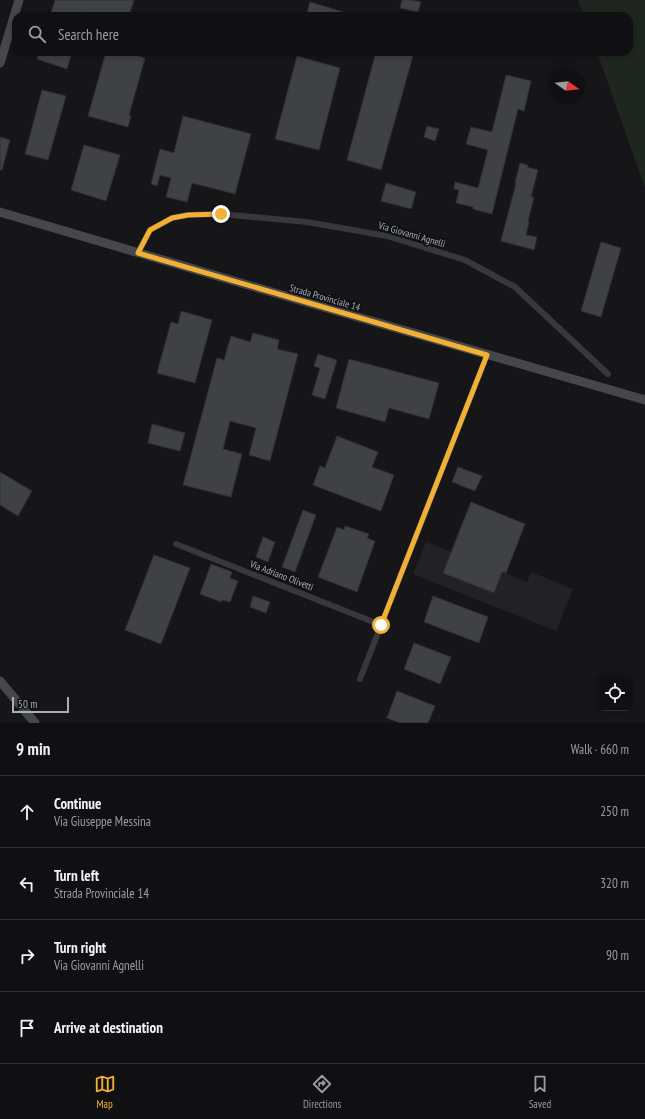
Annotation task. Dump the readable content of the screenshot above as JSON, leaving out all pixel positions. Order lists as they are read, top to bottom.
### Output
{
  "streets": {
    "street": ["Via Giovanni Agnelli", "Strada Provinciale 14", "Via Adriano Olivetti"]
  },
  "crossings": [
    ["Via Giovanni Agnelli", "Strada Provinciale 14"]
  ],
  "scale_bar": "50 m",
  "north": "right",
  "page": {
    "search": "Search here",
    "scale": "50 m",
    "heading": ["9 min", "Walk · 660 m"],
    "list": [
      ["Continue", "Via Giuseppe Messina", "250 m"],
      ["Turn left", "Strada Provinciale 14", "320 m"],
      ["Turn right", "Via Giovanni Agnelli", "90 m"],
      "Arrive at destination"
    ],
    "nav": ["Map", "Directions", "Saved"]
  }
}
